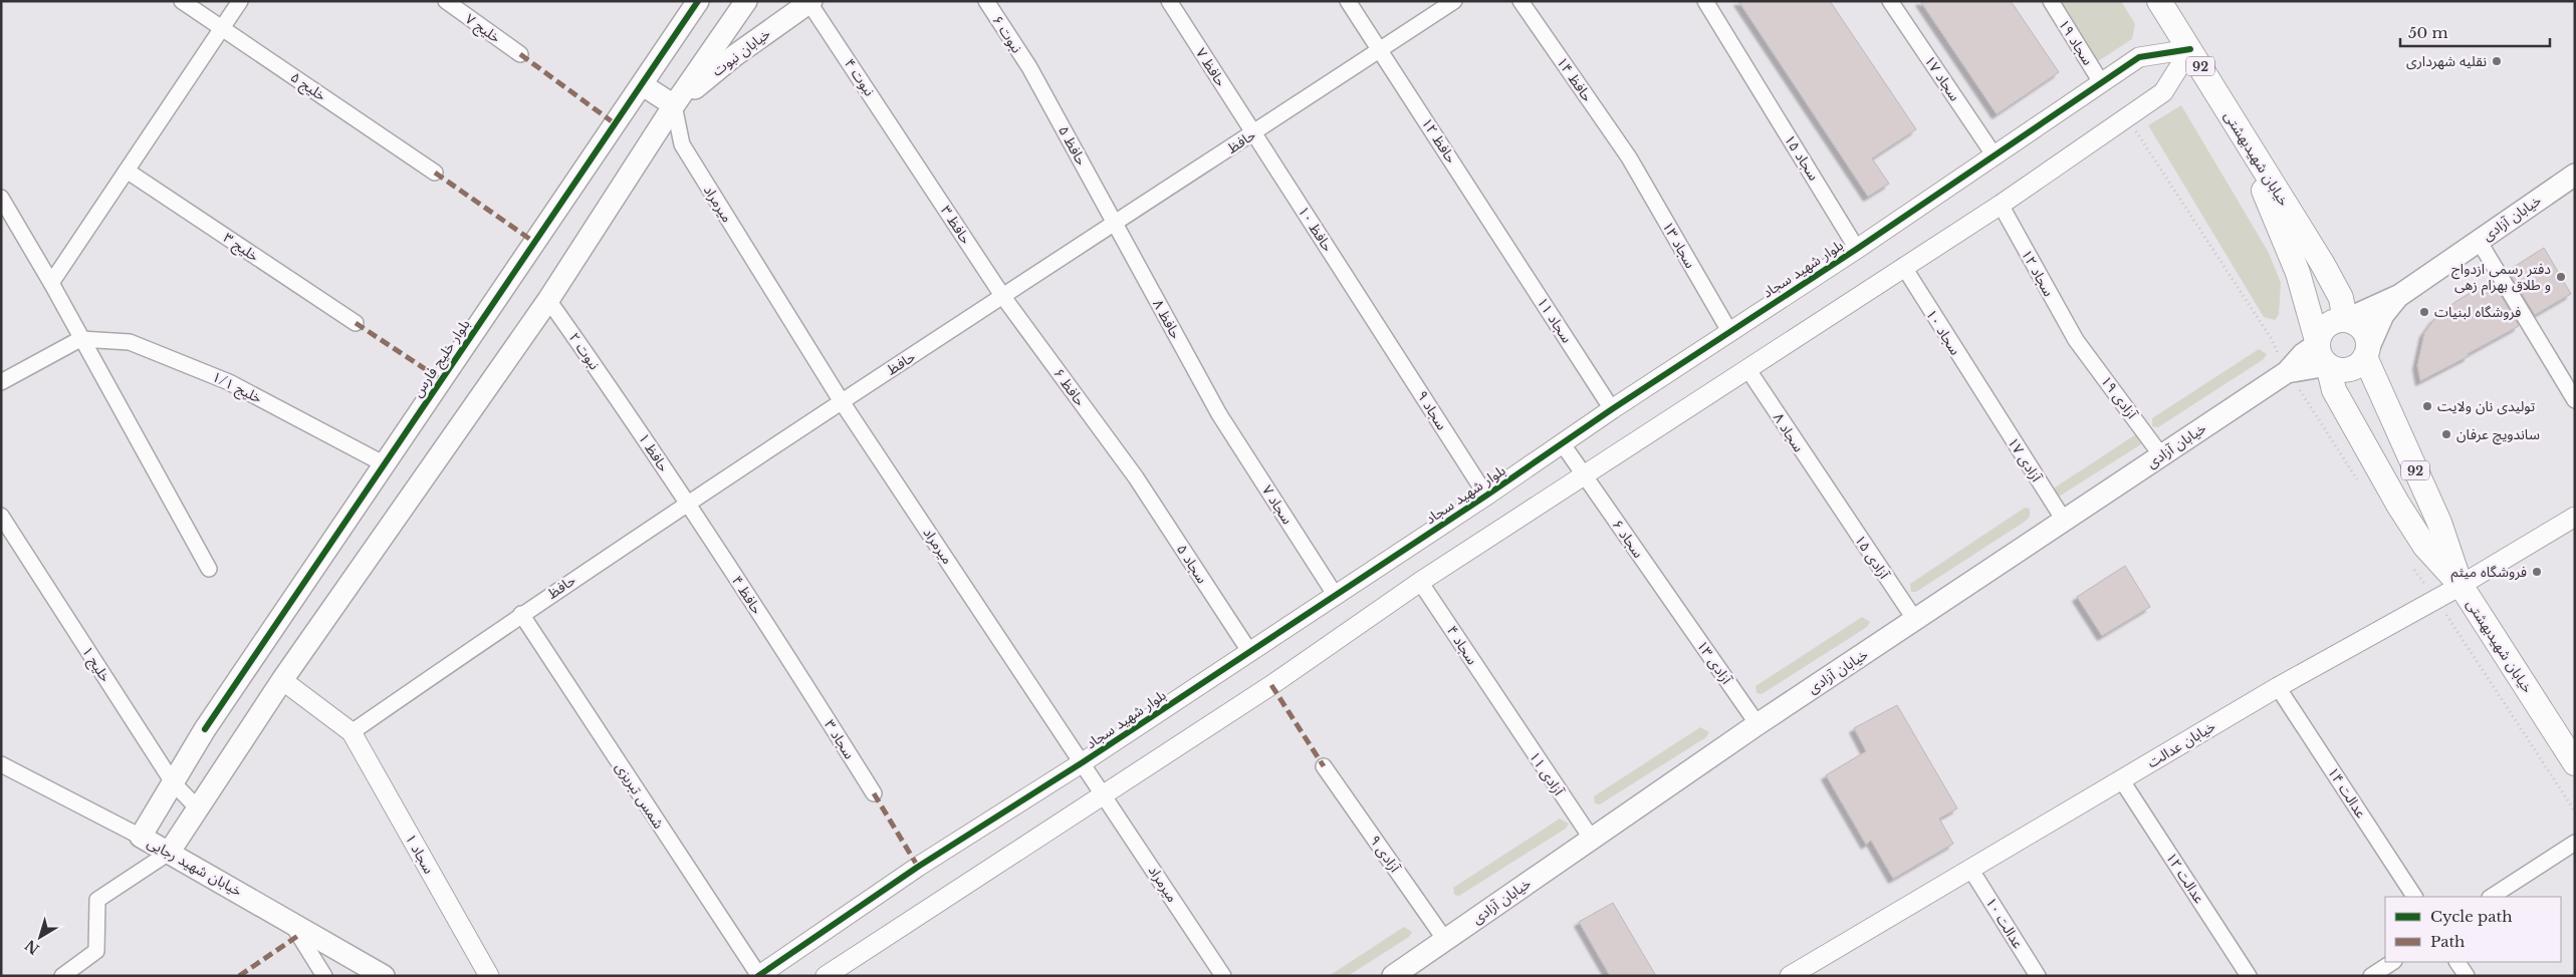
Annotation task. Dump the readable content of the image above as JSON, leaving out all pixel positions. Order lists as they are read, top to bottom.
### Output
{
  "streets": {
    "main road": [
      "خیابان نبوت",
      "92",
      "خیابان شهیدبهشتی",
      "خیابان آزادی",
      "بلوار خلیج فارس",
      "خیابان شهید رجایی"
    ],
    "street": [
      "خلیج ۷",
      "نبوت ۶",
      "سجاد ۱۹",
      "حافظ ۷",
      "نبوت ۴",
      "سجاد ۱۷",
      "حافظ ۱۴",
      "خلیج ۵",
      "حافظ ۱۲",
      "حافظ",
      "حافظ ۵",
      "سجاد ۱۵",
      "میرمراد",
      "حافظ ۳",
      "حافظ ۱۰",
      "سجاد ۱۳",
      "خلیج ۳",
      "بلوار شهید سجاد",
      "سجاد ۱۲",
      "حافظ ۸",
      "سجاد ۱۱",
      "سجاد ۱۰",
      "نبوت ۲",
      "خلیج ۱/۱",
      "حافظ ۶",
      "آزادی ۱۹",
      "سجاد ۹",
      "سجاد ۸",
      "حافظ ۱",
      "آزادی ۱۷",
      "سجاد ۷",
      "سجاد ۶",
      "آزادی ۱۵",
      "سجاد ۵",
      "حافظ ۴",
      "سجاد ۴",
      "آزادی ۱۳",
      "خلیج ۱",
      "سجاد ۳",
      "خیابان عدالت",
      "آزادی ۱۱",
      "عدالت ۱۴",
      "شمس تبریزی",
      "سجاد ۱",
      "آزادی ۹",
      "عدالت ۱۲",
      "عدالت ۱۰"
    ]
  },
  "crossings": [
    ["نبوت ۶", "حافظ ۵"],
    ["سجاد ۱۹", "بلوار شهید سجاد"],
    ["خیابان نبوت", "نبوت ۴"],
    ["خیابان نبوت", "میرمراد"],
    ["حافظ ۷", "حافظ"],
    ["حافظ ۷", "حافظ ۱۰"],
    ["نبوت ۴", "حافظ ۳"],
    ["سجاد ۱۷", "بلوار شهید سجاد"],
    ["حافظ ۱۴", "سجاد ۱۳"],
    ["حافظ ۱۲", "حافظ"],
    ["حافظ ۱۲", "سجاد ۱۱"],
    ["حافظ", "حافظ ۵"],
    ["حافظ", "میرمراد"],
    ["حافظ", "حافظ ۳"],
    ["حافظ", "حافظ ۱۰"],
    ["حافظ", "حافظ ۸"],
    ["حافظ", "حافظ ۶"],
    ["حافظ", "حافظ ۱"],
    ["حافظ", "حافظ ۴"],
    ["حافظ", "شمس تبریزی"],
    ["حافظ", "سجاد ۱"],
    ["حافظ ۵", "حافظ ۸"],
    ["سجاد ۱۵", "بلوار شهید سجاد"],
    ["خیابان شهیدبهشتی", "بلوار شهید سجاد"],
    ["خیابان شهیدبهشتی", "خیابان عدالت"],
    ["میرمراد", "بلوار شهید سجاد"],
    ["خیابان آزادی", "آزادی ۱۹"],
    ["خیابان آزادی", "آزادی ۱۷"],
    ["خیابان آزادی", "آزادی ۱۵"],
    ["خیابان آزادی", "آزادی ۱۳"],
    ["خیابان آزادی", "آزادی ۱۱"],
    ["خیابان آزادی", "آزادی ۹"],
    ["حافظ ۳", "حافظ ۶"],
    ["حافظ ۱۰", "سجاد ۹"],
    ["سجاد ۱۳", "بلوار شهید سجاد"],
    ["بلوار شهید سجاد", "سجاد ۱۱"],
    ["بلوار شهید سجاد", "سجاد ۹"],
    ["بلوار شهید سجاد", "سجاد ۷"],
    ["بلوار شهید سجاد", "سجاد ۶"],
    ["بلوار شهید سجاد", "سجاد ۵"],
    ["بلوار شهید سجاد", "شمس تبریزی"],
    ["سجاد ۱۲", "آزادی ۱۹"],
    ["حافظ ۸", "سجاد ۷"],
    ["سجاد ۱۰", "آزادی ۱۷"],
    ["نبوت ۲", "حافظ ۱"],
    ["بلوار خلیج فارس", "خلیج ۱/۱"],
    ["بلوار خلیج فارس", "خلیج ۱"],
    ["بلوار خلیج فارس", "خیابان شهید رجایی"],
    ["حافظ ۶", "سجاد ۵"],
    ["سجاد ۸", "آزادی ۱۵"],
    ["حافظ ۱", "حافظ ۴"],
    ["سجاد ۶", "آزادی ۱۳"],
    ["حافظ ۴", "سجاد ۳"],
    ["سجاد ۴", "آزادی ۱۱"],
    ["خیابان عدالت", "عدالت ۱۴"],
    ["خیابان عدالت", "عدالت ۱۲"],
    ["خیابان عدالت", "عدالت ۱۰"]
  ],
  "places": [
    "نقلیه شهرداری",
    "دفتر رسمی ازدواج و طلاق بهرام زهی",
    "فروشگاه لبنیات",
    "تولیدی نان ولایت",
    "ساندویچ عرفان",
    "فروشگاه میثم"
  ],
  "legend": ["Cycle path", "Path"],
  "scale_bar": "50 m",
  "north": "bottom left"
}
